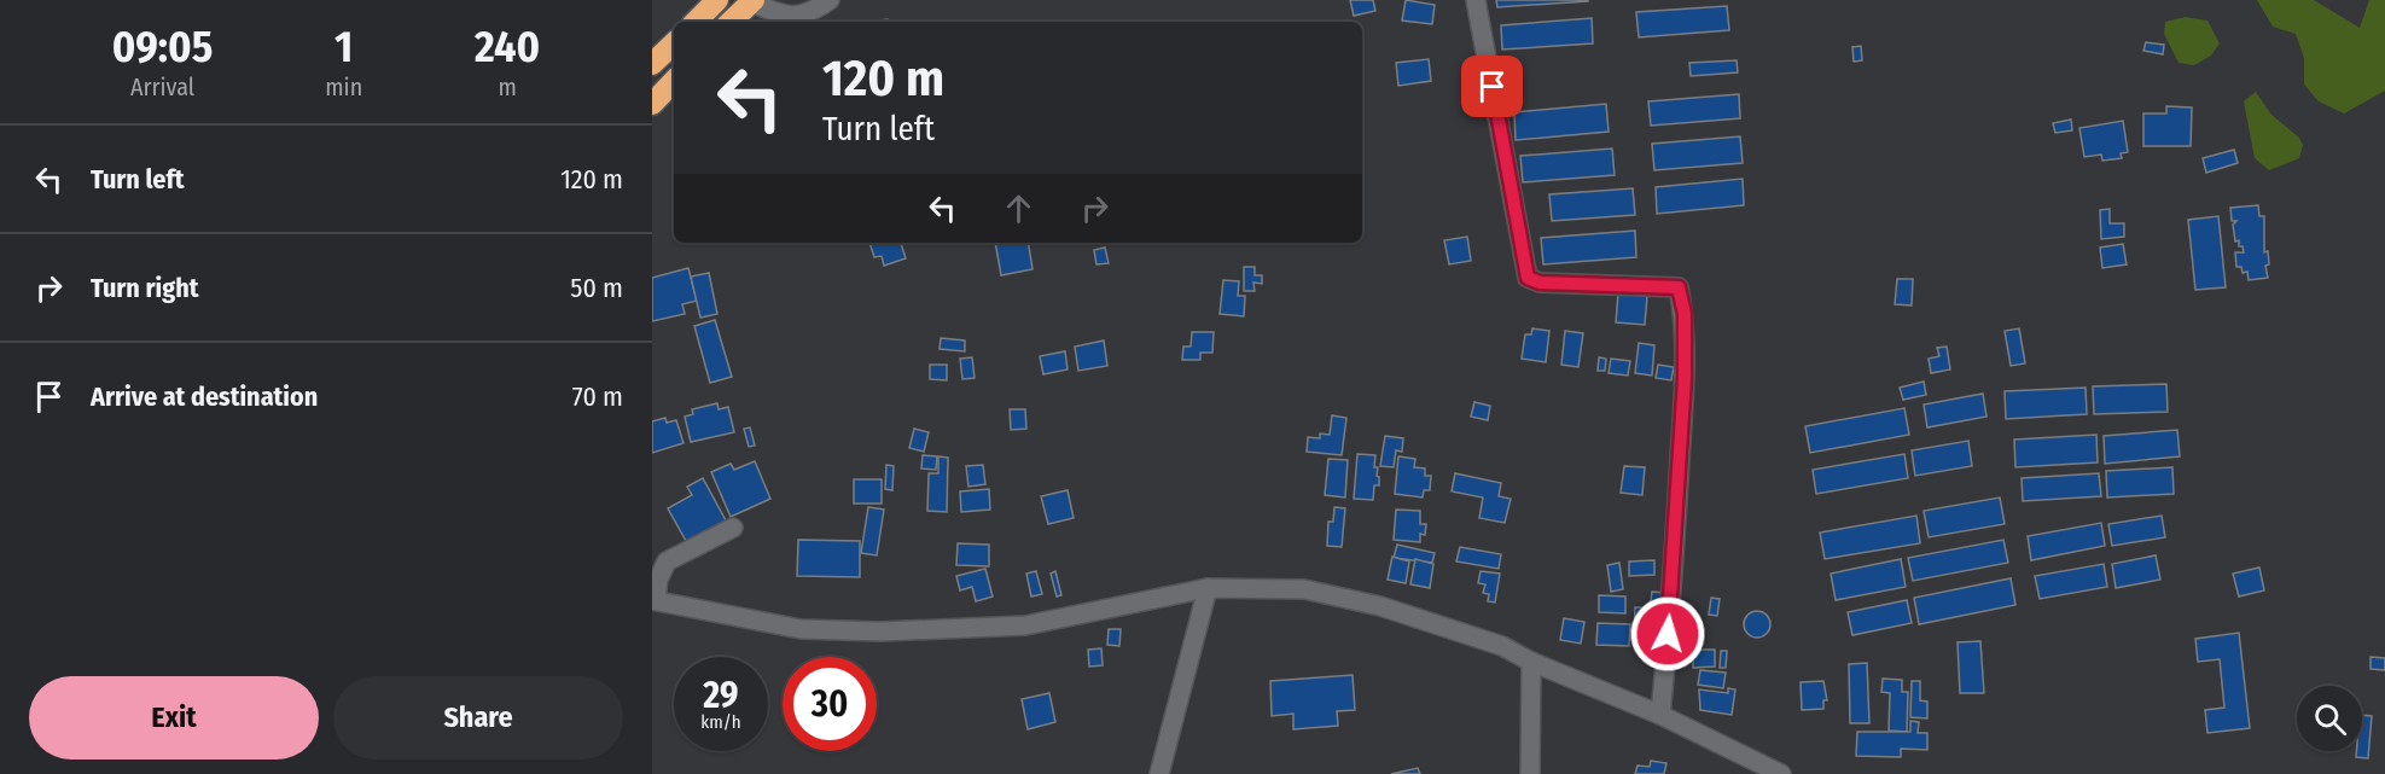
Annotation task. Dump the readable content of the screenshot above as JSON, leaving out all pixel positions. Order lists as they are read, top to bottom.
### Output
{
  "page": {
    "eta": [
      "09:05",
      "Arrival",
      "1",
      "min",
      "240",
      "m"
    ],
    "turn": ["120 m", "Turn left"],
    "list": [
      {
        "name": "Turn left",
        "value": "120 m"
      },
      {
        "name": "Turn right",
        "value": "50 m"
      },
      {
        "name": "Arrive at destination",
        "value": "70 m"
      }
    ],
    "speed": "29 km/h",
    "limit": "30",
    "buttons": ["Exit", "Share"]
  }
}
